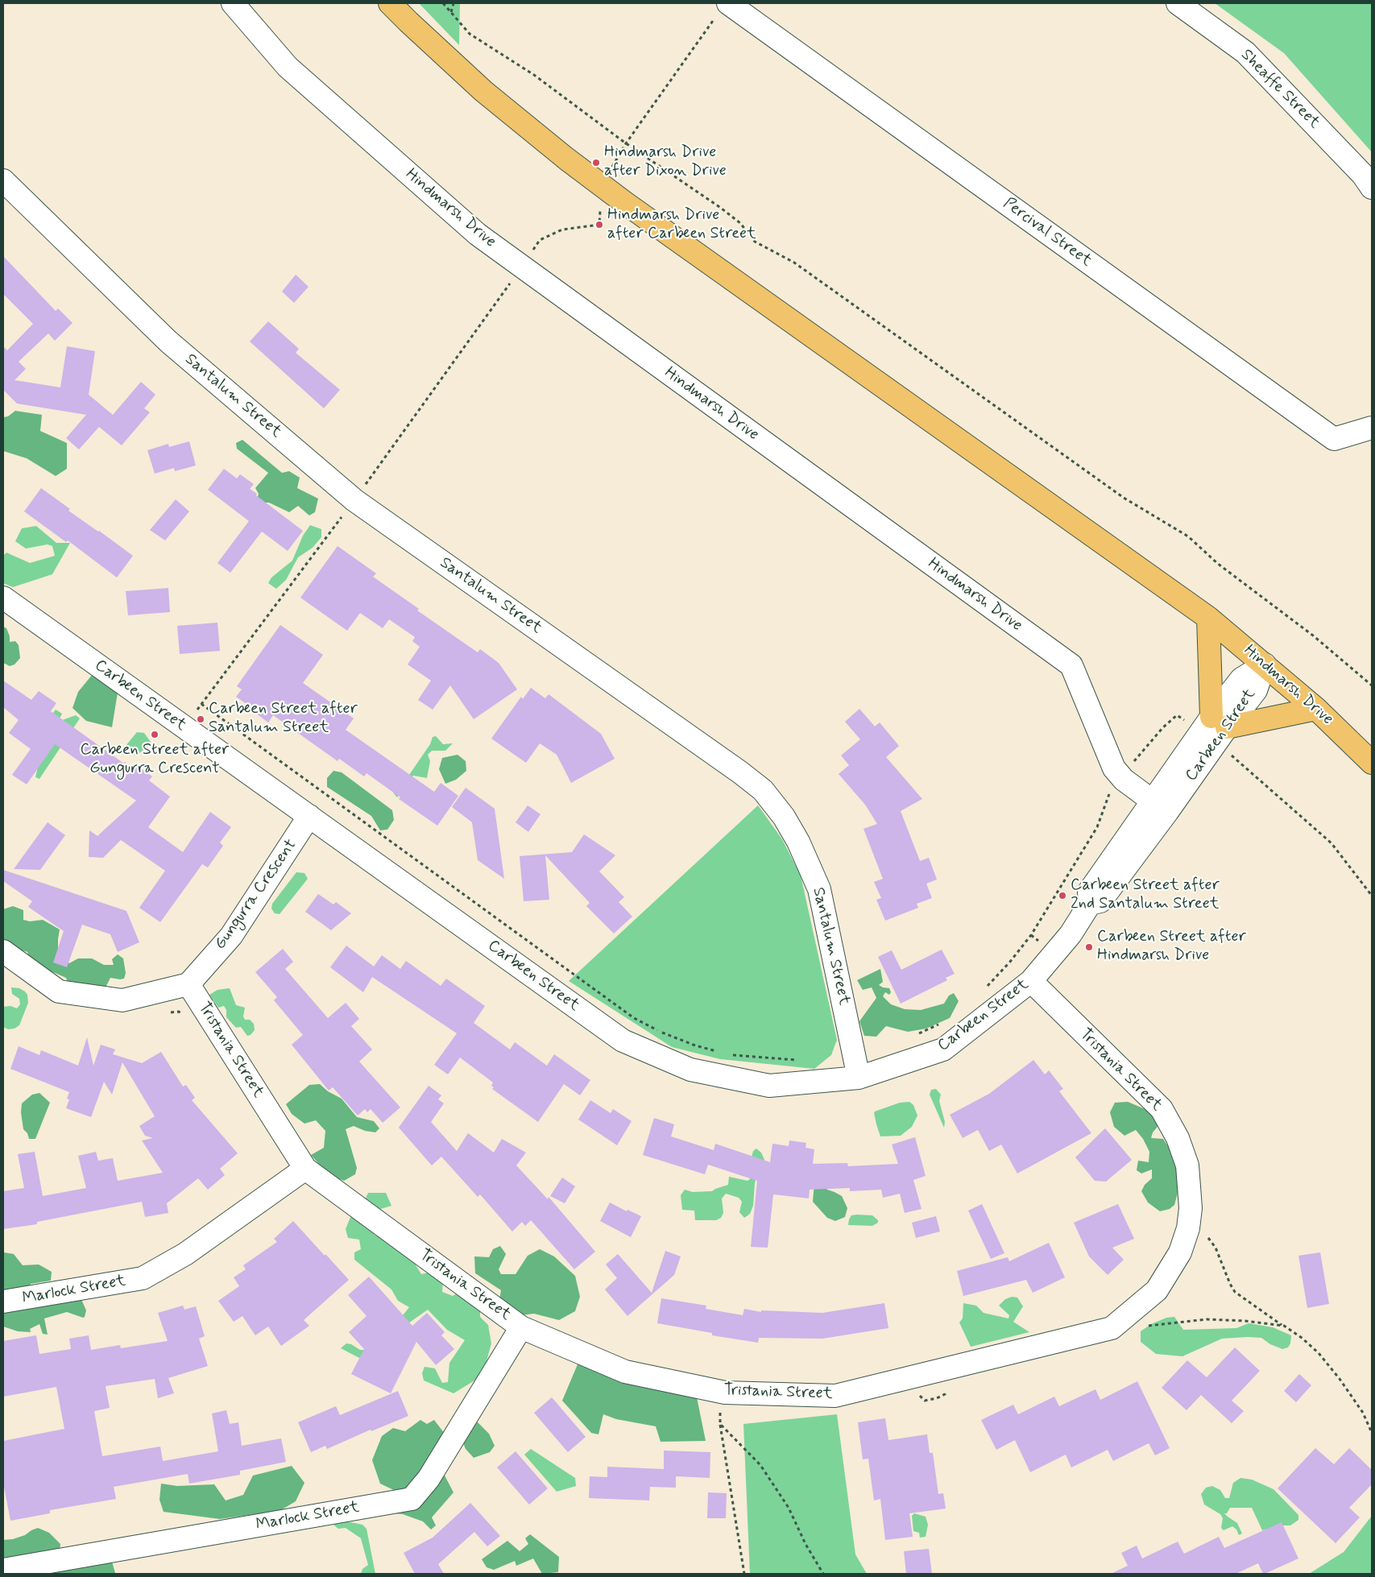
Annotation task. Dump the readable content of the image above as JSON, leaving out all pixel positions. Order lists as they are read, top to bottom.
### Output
{
  "streets": {
    "main road": ["Hindmarsh Drive"],
    "street": [
      "Sheaffe Street",
      "Percival Street",
      "Santalum Street",
      "Carbeen Street",
      "Gungurra Crescent",
      "Tristania Street",
      "Marlock Street"
    ]
  },
  "crossings": [
    ["Hindmarsh Drive", "Carbeen Street"],
    ["Santalum Street", "Carbeen Street"],
    ["Carbeen Street", "Gungurra Crescent"],
    ["Carbeen Street", "Tristania Street"],
    ["Gungurra Crescent", "Tristania Street"],
    ["Tristania Street", "Marlock Street"]
  ],
  "places": [
    "Hindmarsh Drive after Dixon Drive",
    "Hindmarsh Drive after Carbeen Street",
    "Carbeen Street after Santalum Street",
    "Carbeen Street after Gungurra Crescent",
    "Carbeen Street after 2nd Santalum Street",
    "Carbeen Street after Hindmarsh Drive"
  ]
}
